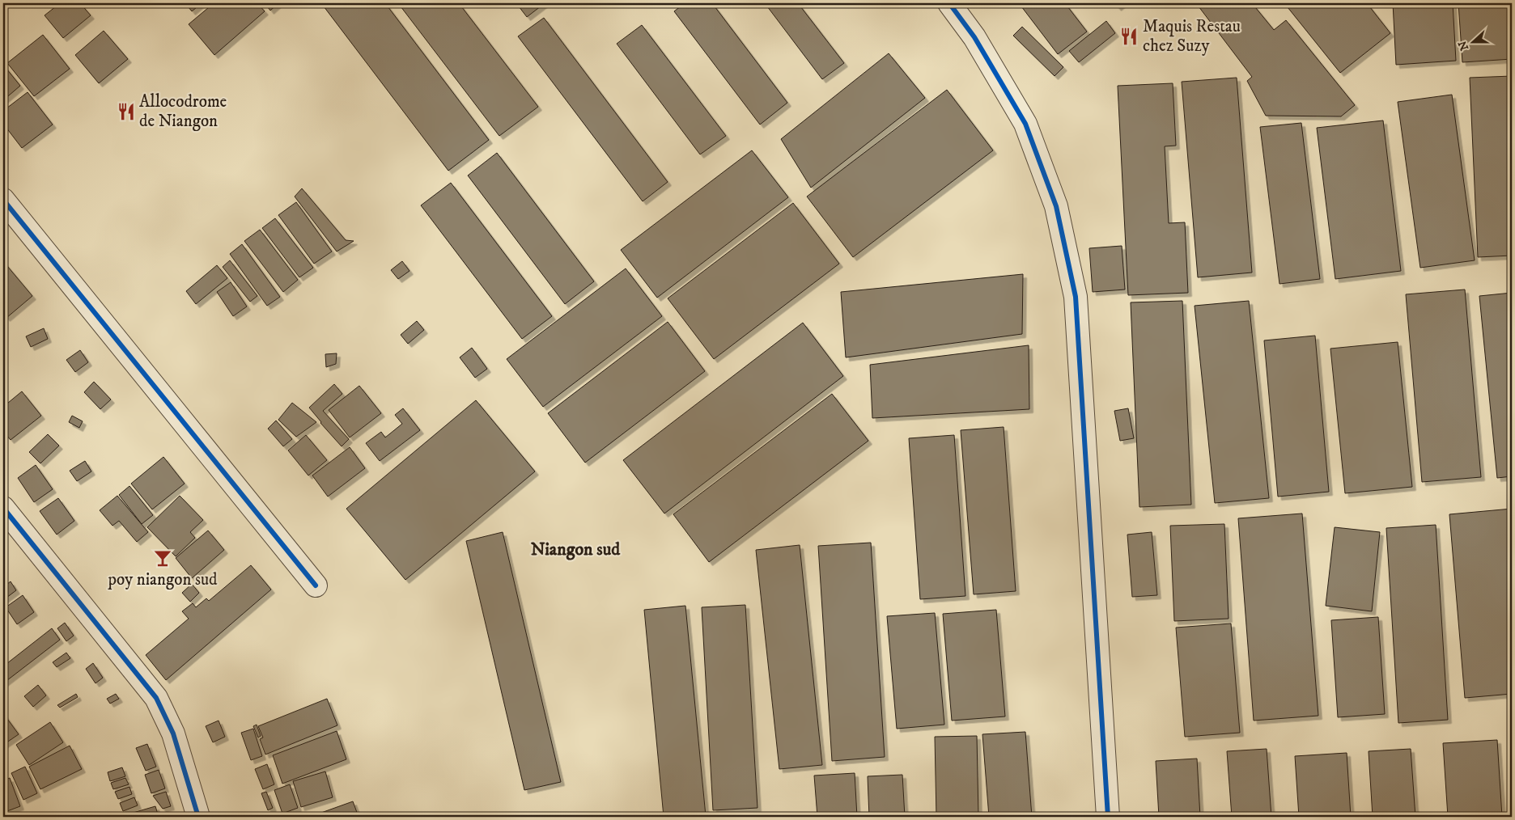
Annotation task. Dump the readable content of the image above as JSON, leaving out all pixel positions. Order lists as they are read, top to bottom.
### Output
{
  "districts": ["Niangon sud"],
  "places": {
    "restaurant": ["Maquis Restau chez Suzy", "Allocodrome de Niangon"],
    "bar": ["poy niangon sud"]
  },
  "north": "left"
}
